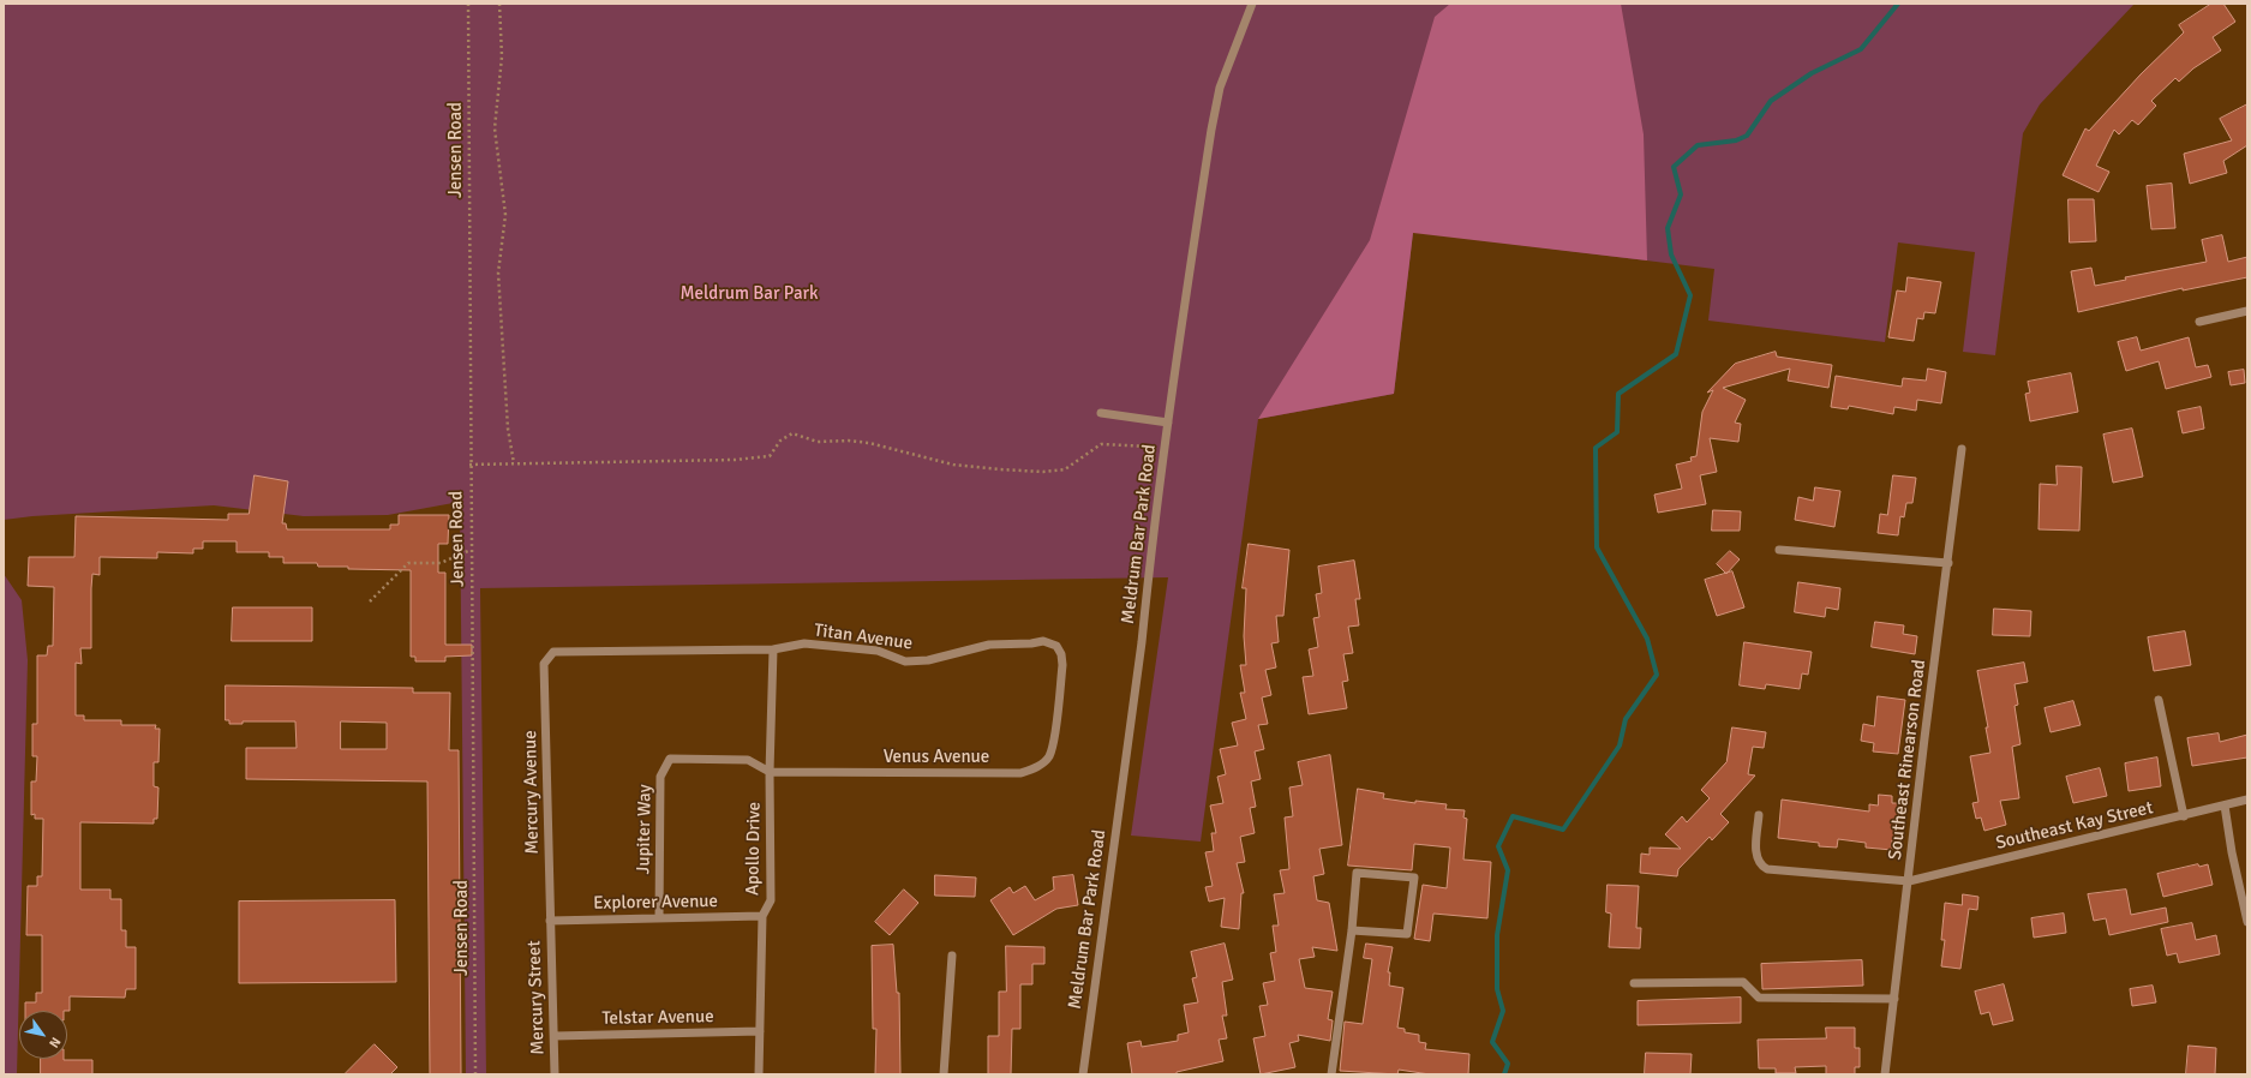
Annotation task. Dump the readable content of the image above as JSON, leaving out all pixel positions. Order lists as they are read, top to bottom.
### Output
{
  "streets": {
    "street": [
      "Meldrum Bar Park Road",
      "Titan Avenue",
      "Venus Avenue",
      "Southeast Rinearson Road",
      "Mercury Avenue",
      "Southeast Kay Street",
      "Jupiter Way",
      "Apollo Drive",
      "Explorer Avenue",
      "Mercury Street",
      "Telstar Avenue"
    ],
    "path": ["Jensen Road"]
  },
  "crossings": [
    ["Titan Avenue", "Venus Avenue"],
    ["Titan Avenue", "Mercury Avenue"],
    ["Titan Avenue", "Apollo Drive"],
    ["Venus Avenue", "Jupiter Way"],
    ["Venus Avenue", "Apollo Drive"],
    ["Southeast Rinearson Road", "Southeast Kay Street"],
    ["Mercury Avenue", "Explorer Avenue"],
    ["Mercury Avenue", "Mercury Street"],
    ["Jupiter Way", "Apollo Drive"],
    ["Jupiter Way", "Explorer Avenue"],
    ["Apollo Drive", "Explorer Avenue"],
    ["Apollo Drive", "Telstar Avenue"],
    ["Explorer Avenue", "Mercury Street"],
    ["Mercury Street", "Telstar Avenue"]
  ],
  "parks": ["Meldrum Bar Park"],
  "north": "bottom right"
}
